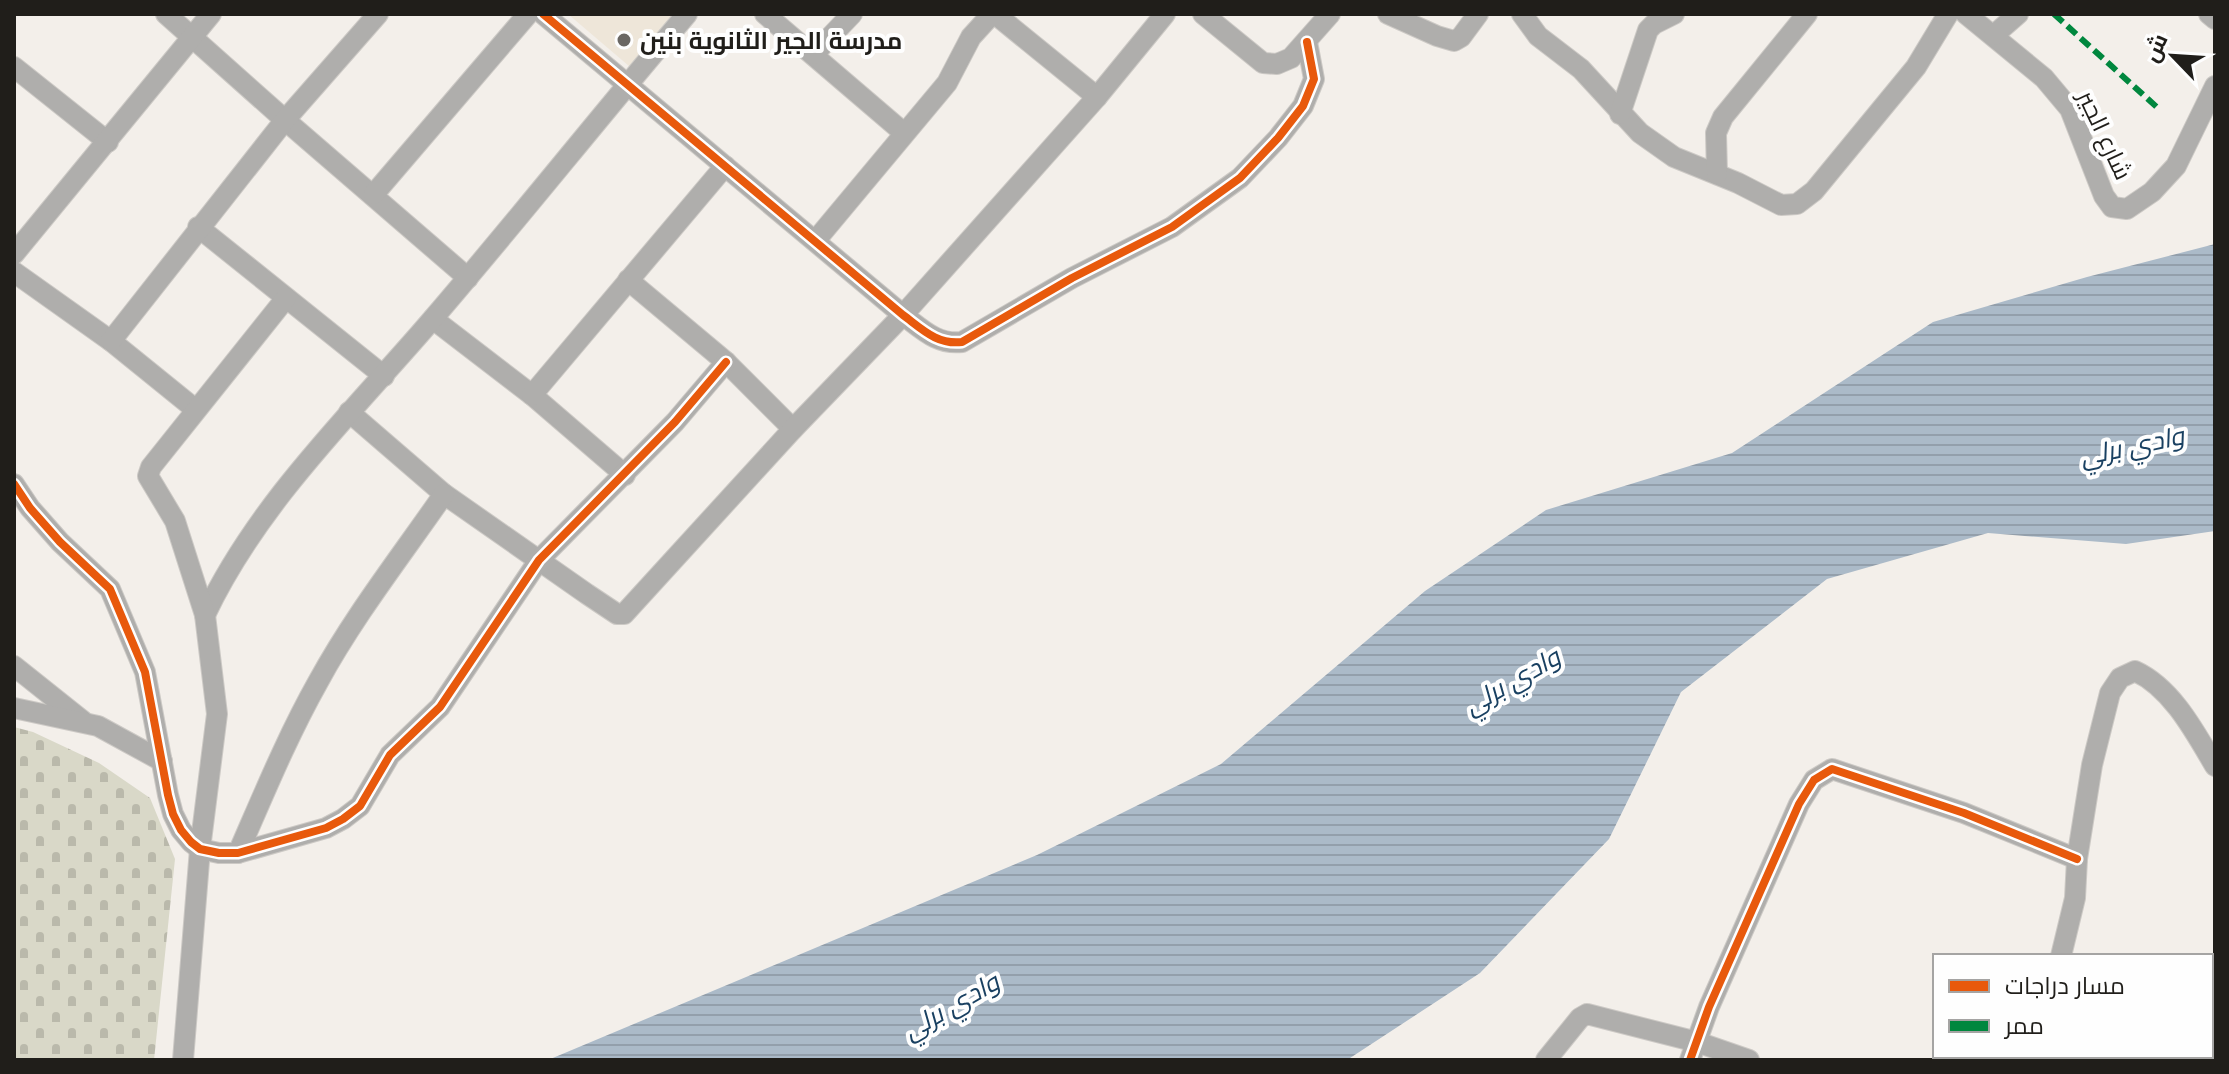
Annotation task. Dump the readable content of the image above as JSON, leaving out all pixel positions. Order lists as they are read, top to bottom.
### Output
{
  "streets": {
    "street": ["شارع الجير"]
  },
  "water": ["وادي برلي"],
  "places": ["مدرسة الجير الثانوية بنين"],
  "legend": ["مسار دراجات", "ممر"],
  "north": "top left"
}
